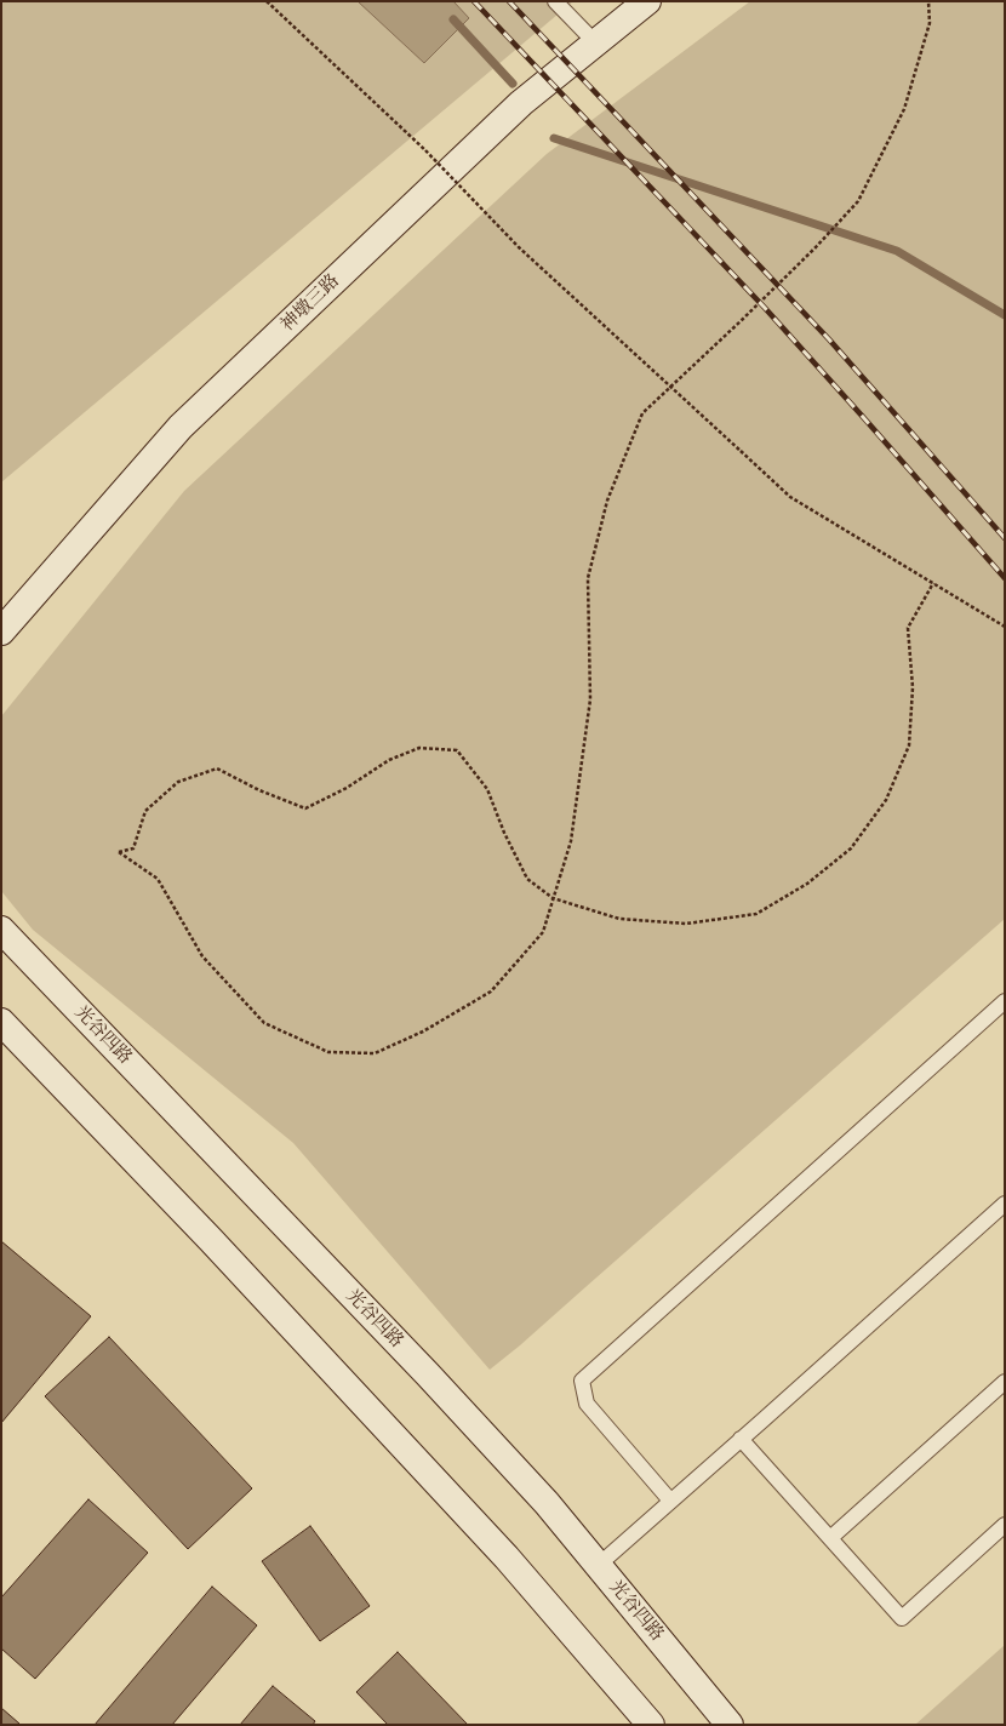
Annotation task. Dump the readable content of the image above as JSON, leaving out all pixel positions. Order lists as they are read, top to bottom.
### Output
{
  "streets": {
    "main road": ["神墩三路", "光谷四路"]
  }
}
